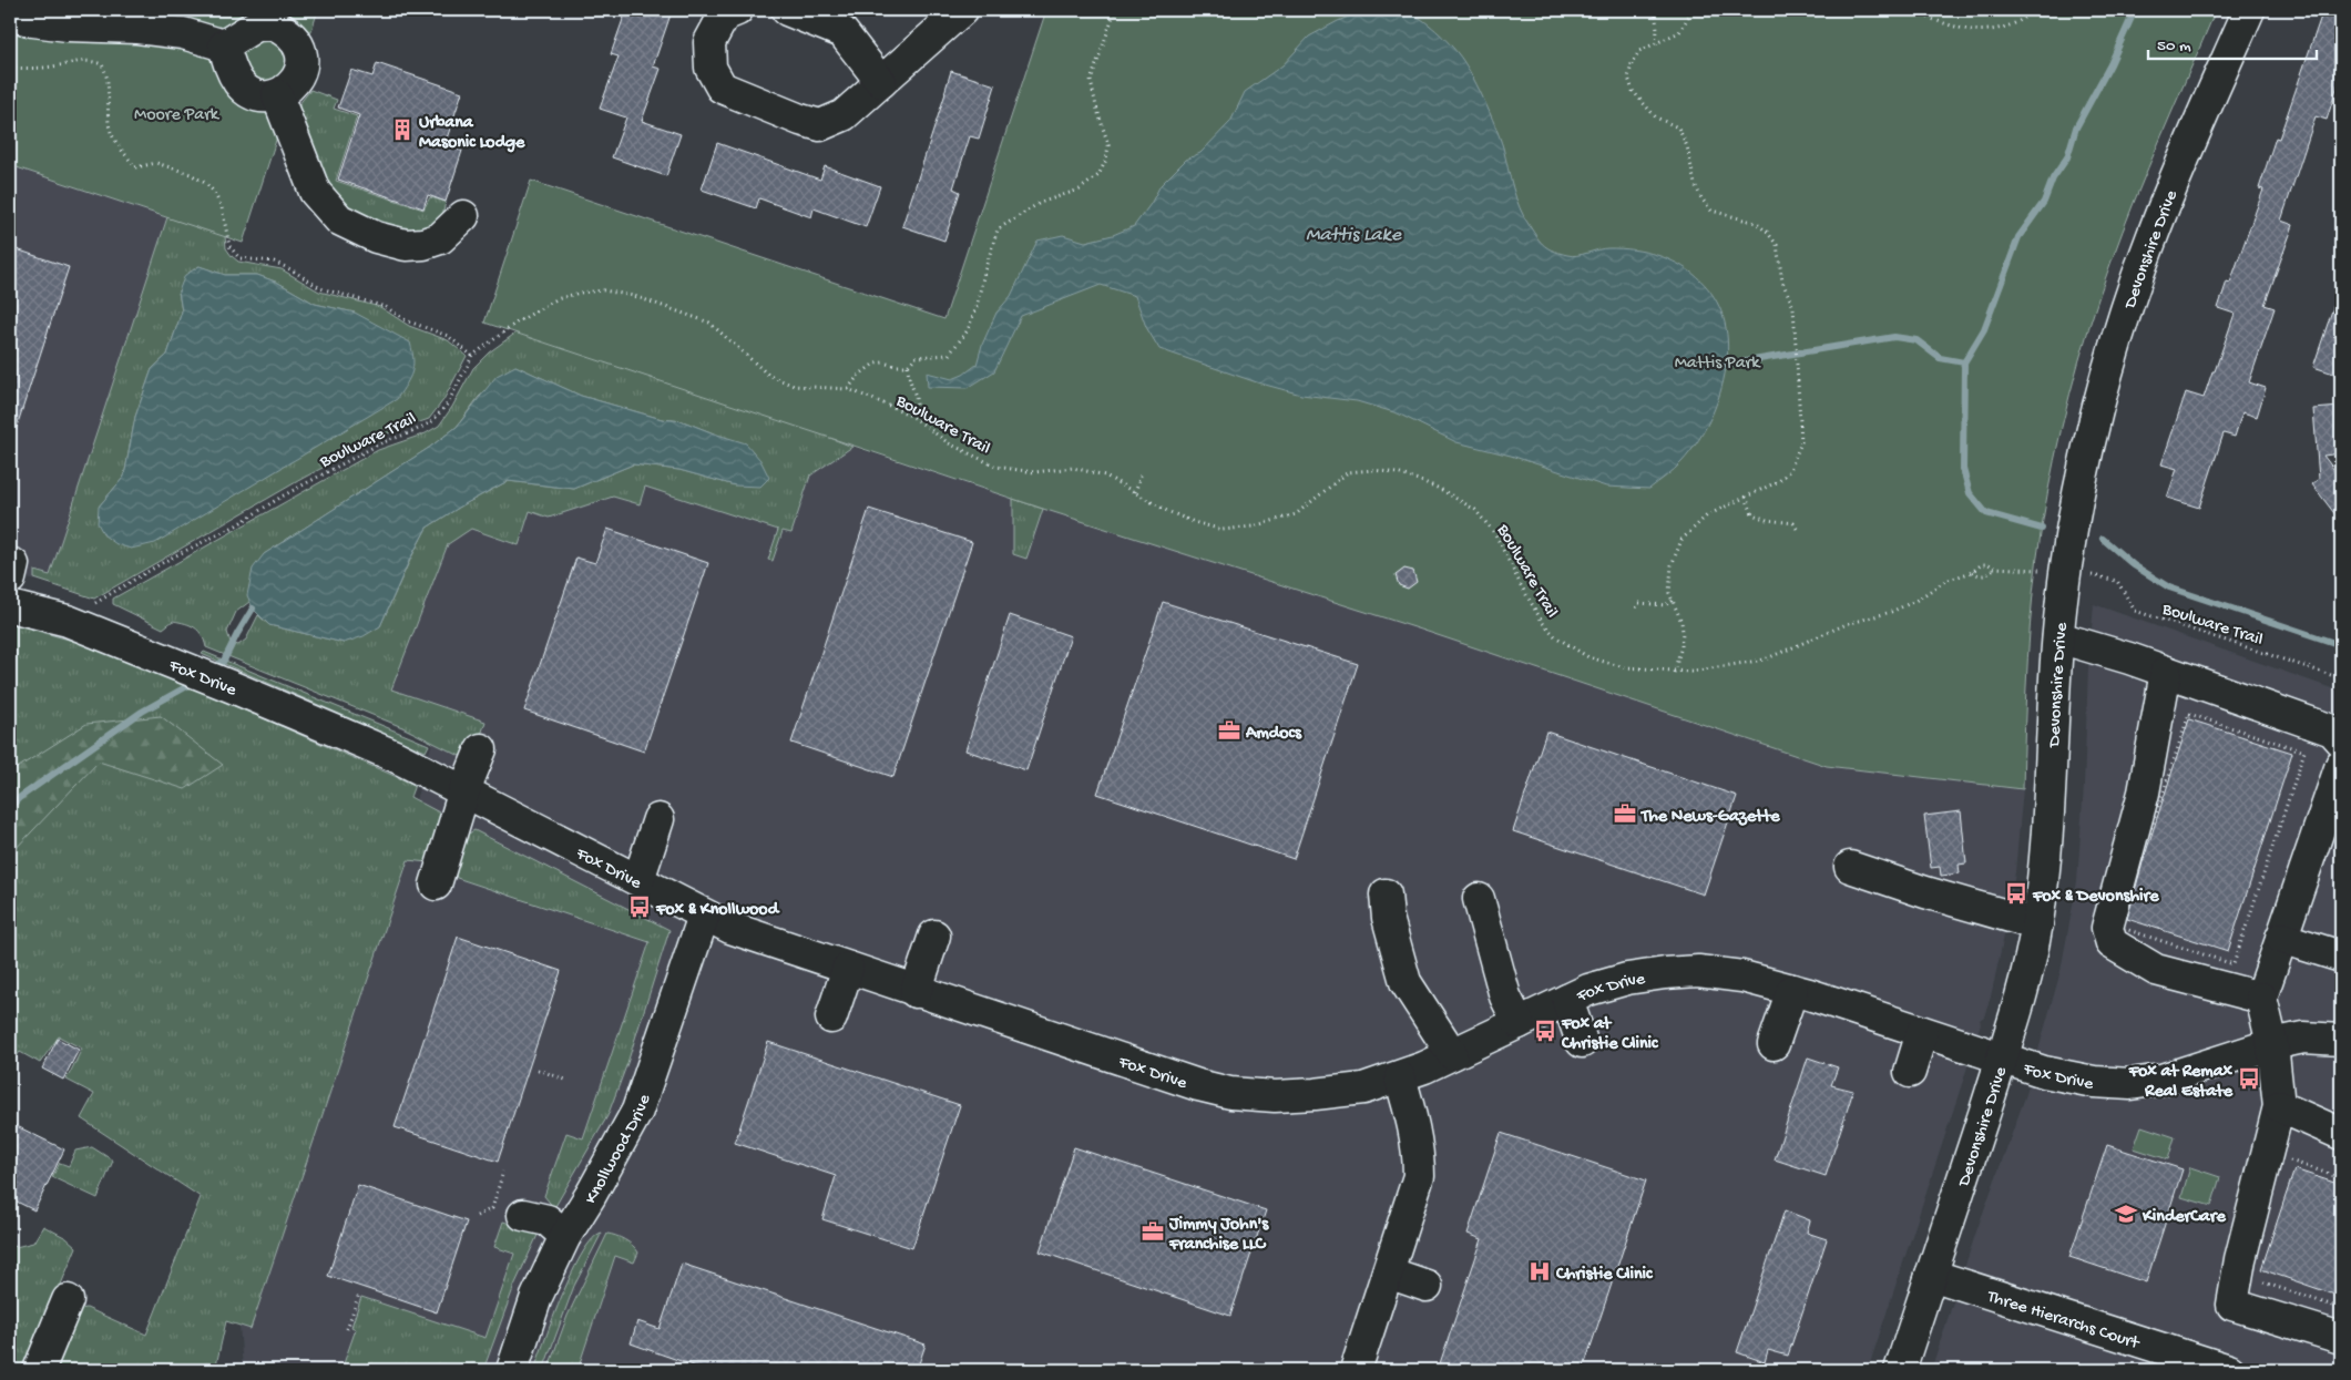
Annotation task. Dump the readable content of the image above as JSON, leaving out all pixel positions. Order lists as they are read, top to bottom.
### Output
{
  "streets": {
    "street": [
      "Devonshire Drive",
      "Fox Drive",
      "Knollwood Drive",
      "Three Hierarchs Court"
    ],
    "path": ["Boulware Trail"]
  },
  "crossings": [
    ["Devonshire Drive", "Fox Drive"],
    ["Devonshire Drive", "Three Hierarchs Court"],
    ["Fox Drive", "Knollwood Drive"]
  ],
  "water": ["Mattis Lake"],
  "parks": ["Moore Park", "Mattis Park"],
  "places": {
    "building": ["Urbana Masonic Lodge"],
    "office": ["Amdocs", "The News-Gazette", "Jimmy John's Franchise LLC"],
    "bus stop": [
      "Fox & Devonshire",
      "Fox & Knollwood",
      "Fox at Christie Clinic",
      "Fox at Remax Real Estate"
    ],
    "school or university": ["KinderCare"],
    "hospital": ["Christie Clinic"]
  },
  "scale_bar": "50 m"
}
